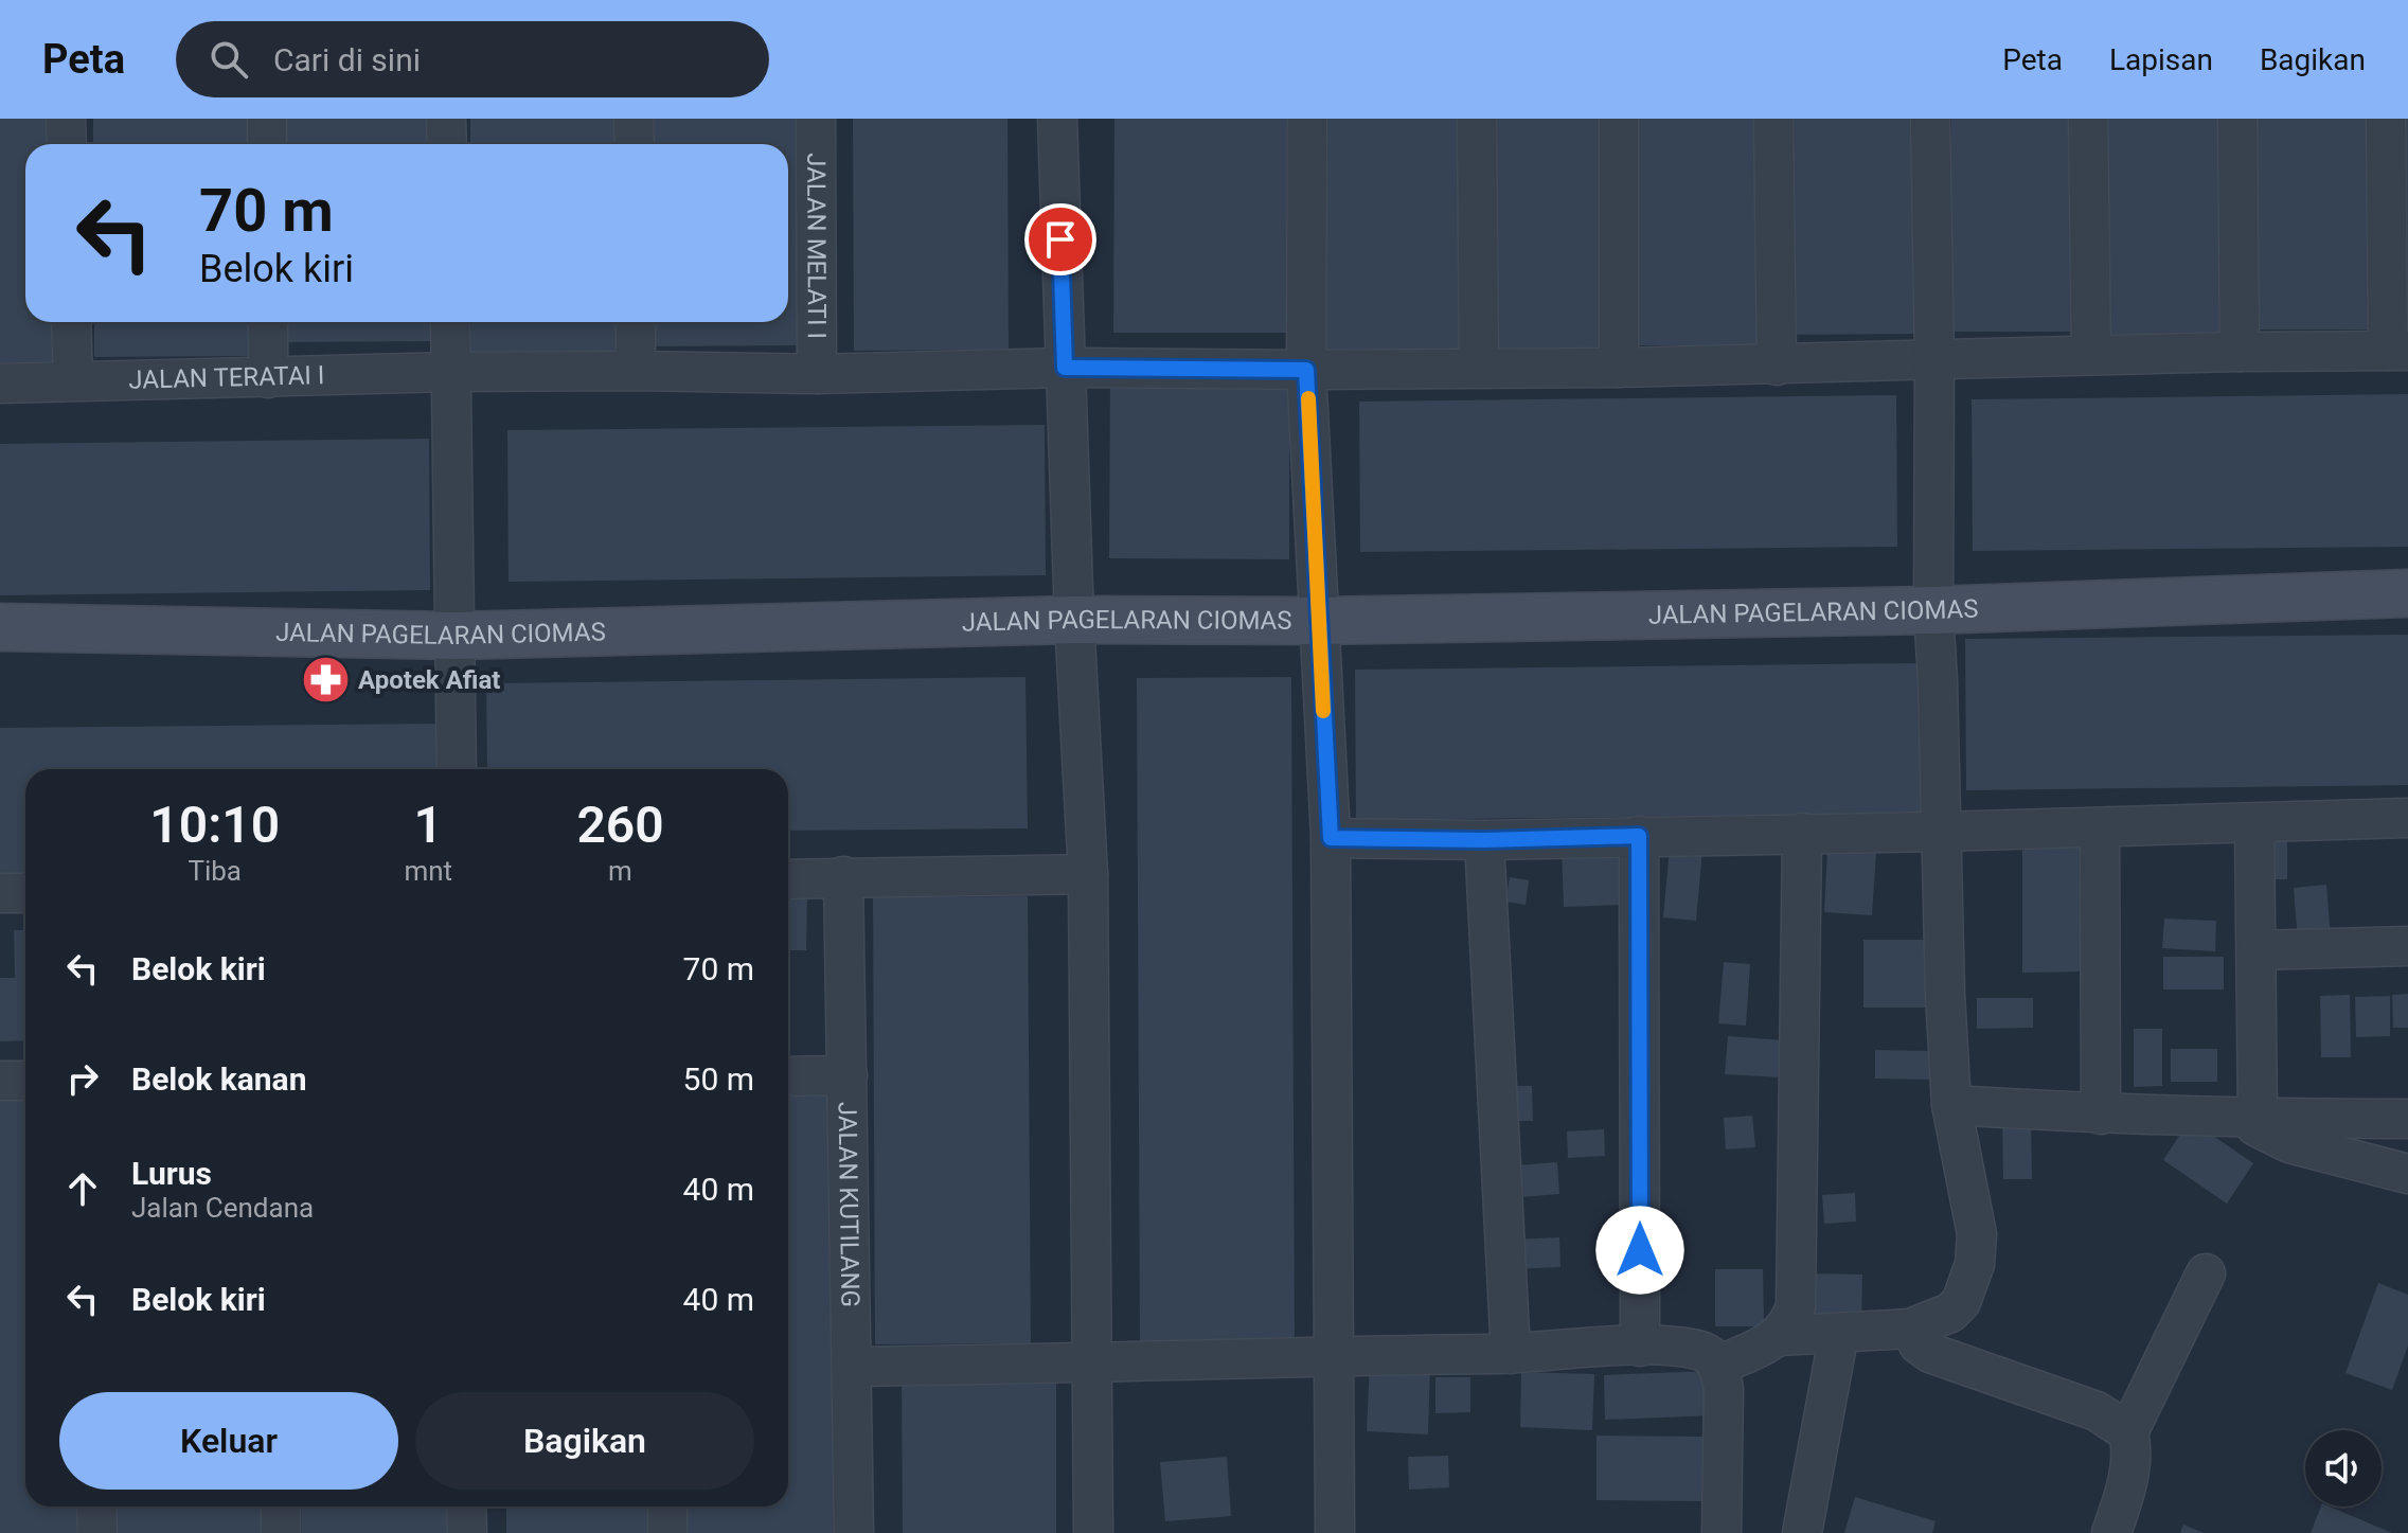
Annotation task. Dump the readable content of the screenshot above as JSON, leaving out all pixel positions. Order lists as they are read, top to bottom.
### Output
{
  "streets": {
    "main road": ["JALAN PAGELARAN CIOMAS"],
    "street": ["JALAN MELATI I", "JALAN TERATAI I", "JALAN KUTILANG"]
  },
  "crossings": [
    ["JALAN MELATI I", "JALAN TERATAI I"]
  ],
  "places": {
    "pharmacy": ["Apotek Afiat"]
  },
  "page": {
    "header": "Peta",
    "search": "Cari di sini",
    "nav": ["Peta", "Lapisan", "Bagikan"],
    "turn": ["70 m", "Belok kiri"],
    "eta": [
      "10:10",
      "Tiba",
      "1",
      "mnt",
      "260",
      "m"
    ],
    "list": [
      {
        "name": "Belok kiri",
        "value": "70 m"
      },
      {
        "name": "Belok kanan",
        "value": "50 m"
      },
      {
        "name": "Lurus",
        "note": "Jalan Cendana",
        "value": "40 m"
      },
      {
        "name": "Belok kiri",
        "value": "40 m"
      }
    ],
    "buttons": ["Keluar", "Bagikan"]
  }
}
